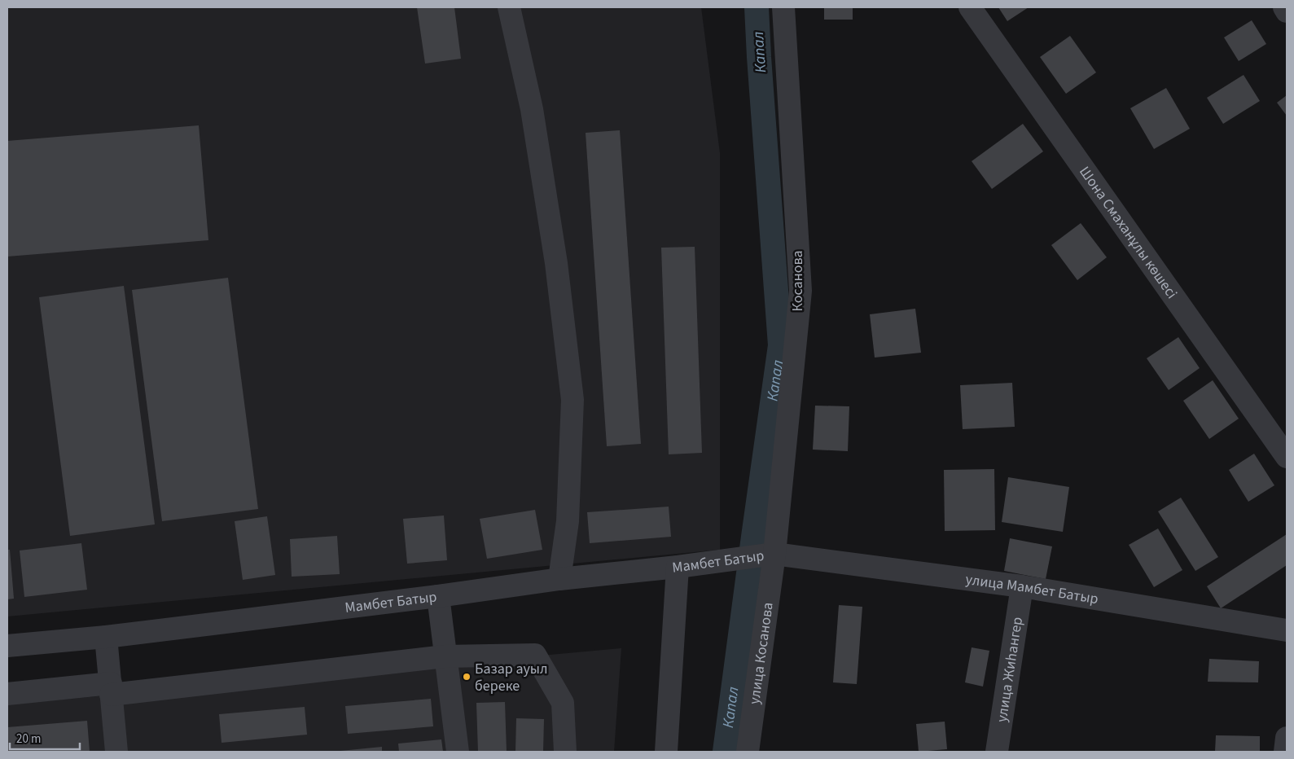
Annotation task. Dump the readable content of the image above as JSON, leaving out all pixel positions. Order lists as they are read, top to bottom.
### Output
{
  "streets": {
    "street": [
      "Шона Смаханұлы көшесі",
      "Косанова",
      "Мамбет Батыр",
      "улица Мамбет Батыр",
      "улица Косанова",
      "улица Жиhангер"
    ]
  },
  "crossings": [
    ["Косанова", "Мамбет Батыр"],
    ["Косанова", "улица Мамбет Батыр"],
    ["Косанова", "улица Косанова"],
    ["Мамбет Батыр", "улица Мамбет Батыр"],
    ["Мамбет Батыр", "улица Косанова"],
    ["улица Мамбет Батыр", "улица Косанова"],
    ["улица Мамбет Батыр", "улица Жиhангер"]
  ],
  "water": ["Капал"],
  "places": ["Базар ауыл береке"],
  "scale_bar": "20 m"
}
